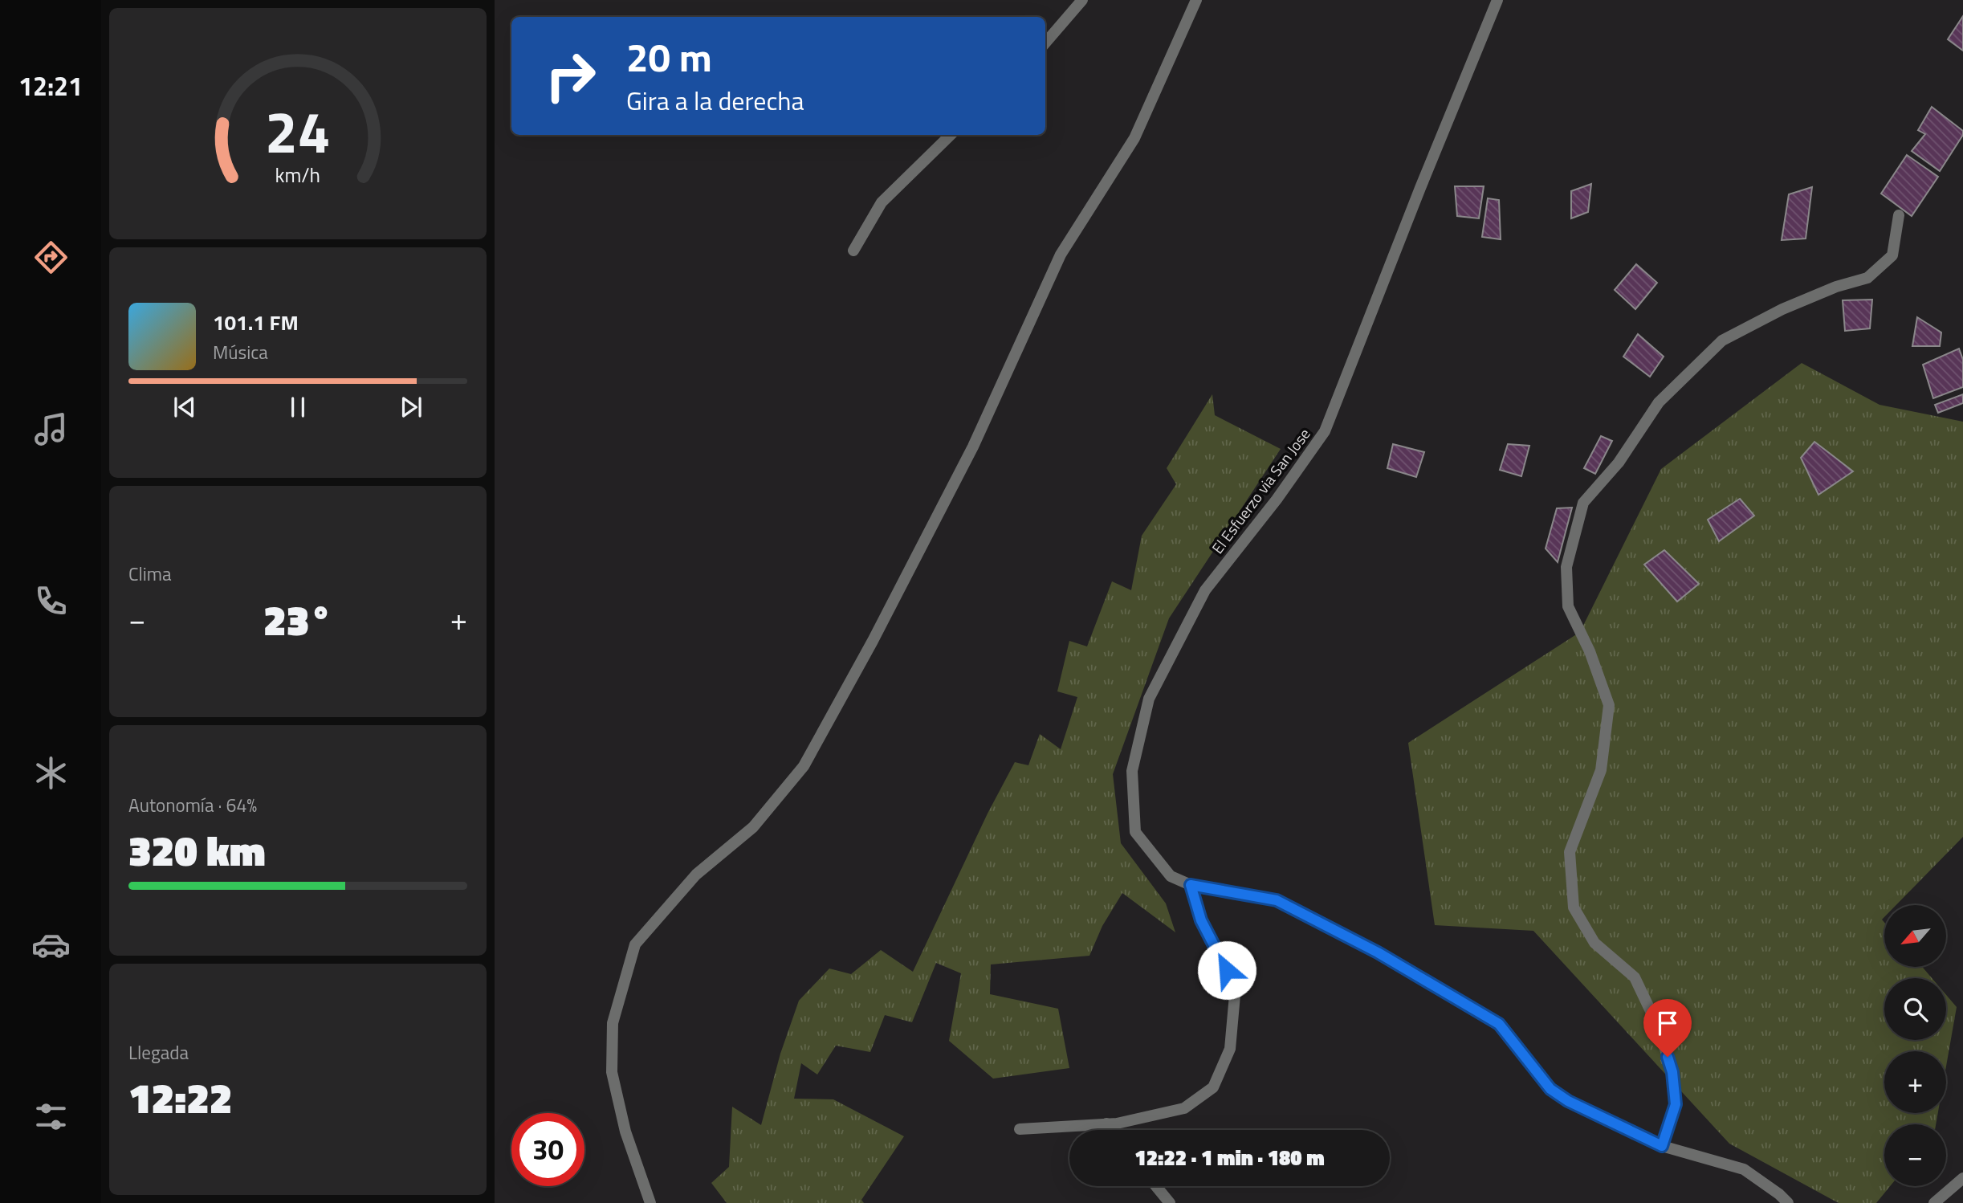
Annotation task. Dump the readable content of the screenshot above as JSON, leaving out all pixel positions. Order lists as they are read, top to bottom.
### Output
{
  "streets": {
    "street": ["El Esfuerzo via San Jose"]
  },
  "north": "bottom left",
  "page": {
    "tabs": "12:21",
    "turn": ["20 m", "Gira a la derecha"],
    "song": ["101.1 FM", "Música"],
    "tile": [
      "Clima",
      ["Autonomía · 64%", "320 km"],
      ["Llegada", "12:22"]
    ],
    "heat": ["−", "23°", "+"],
    "map_buttons": ["+", "−"],
    "limit": "30",
    "trip": "12:22 · 1 min · 180 m",
    "gauge": ["24", "km/h"]
  }
}
